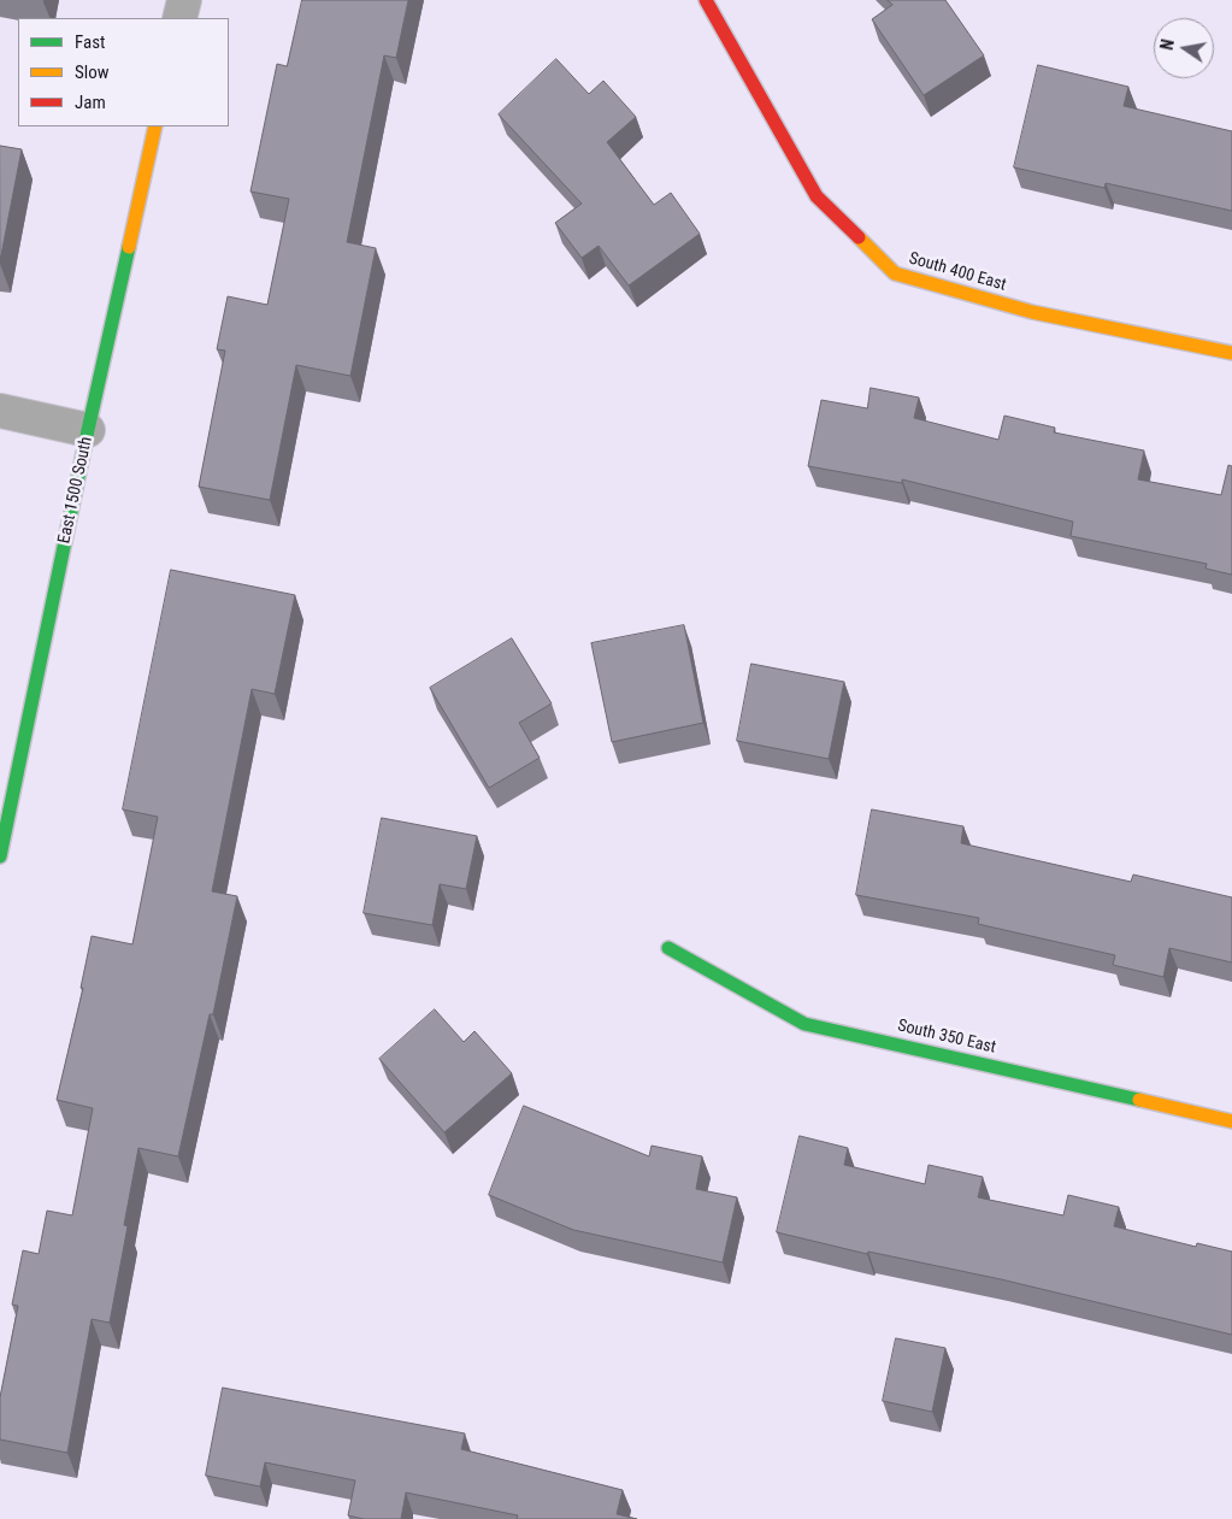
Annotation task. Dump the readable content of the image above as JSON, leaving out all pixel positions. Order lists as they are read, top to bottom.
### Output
{
  "streets": {
    "street": ["South 400 East", "East 1500 South", "South 350 East"]
  },
  "legend": ["Fast", "Slow", "Jam"],
  "north": "left"
}
